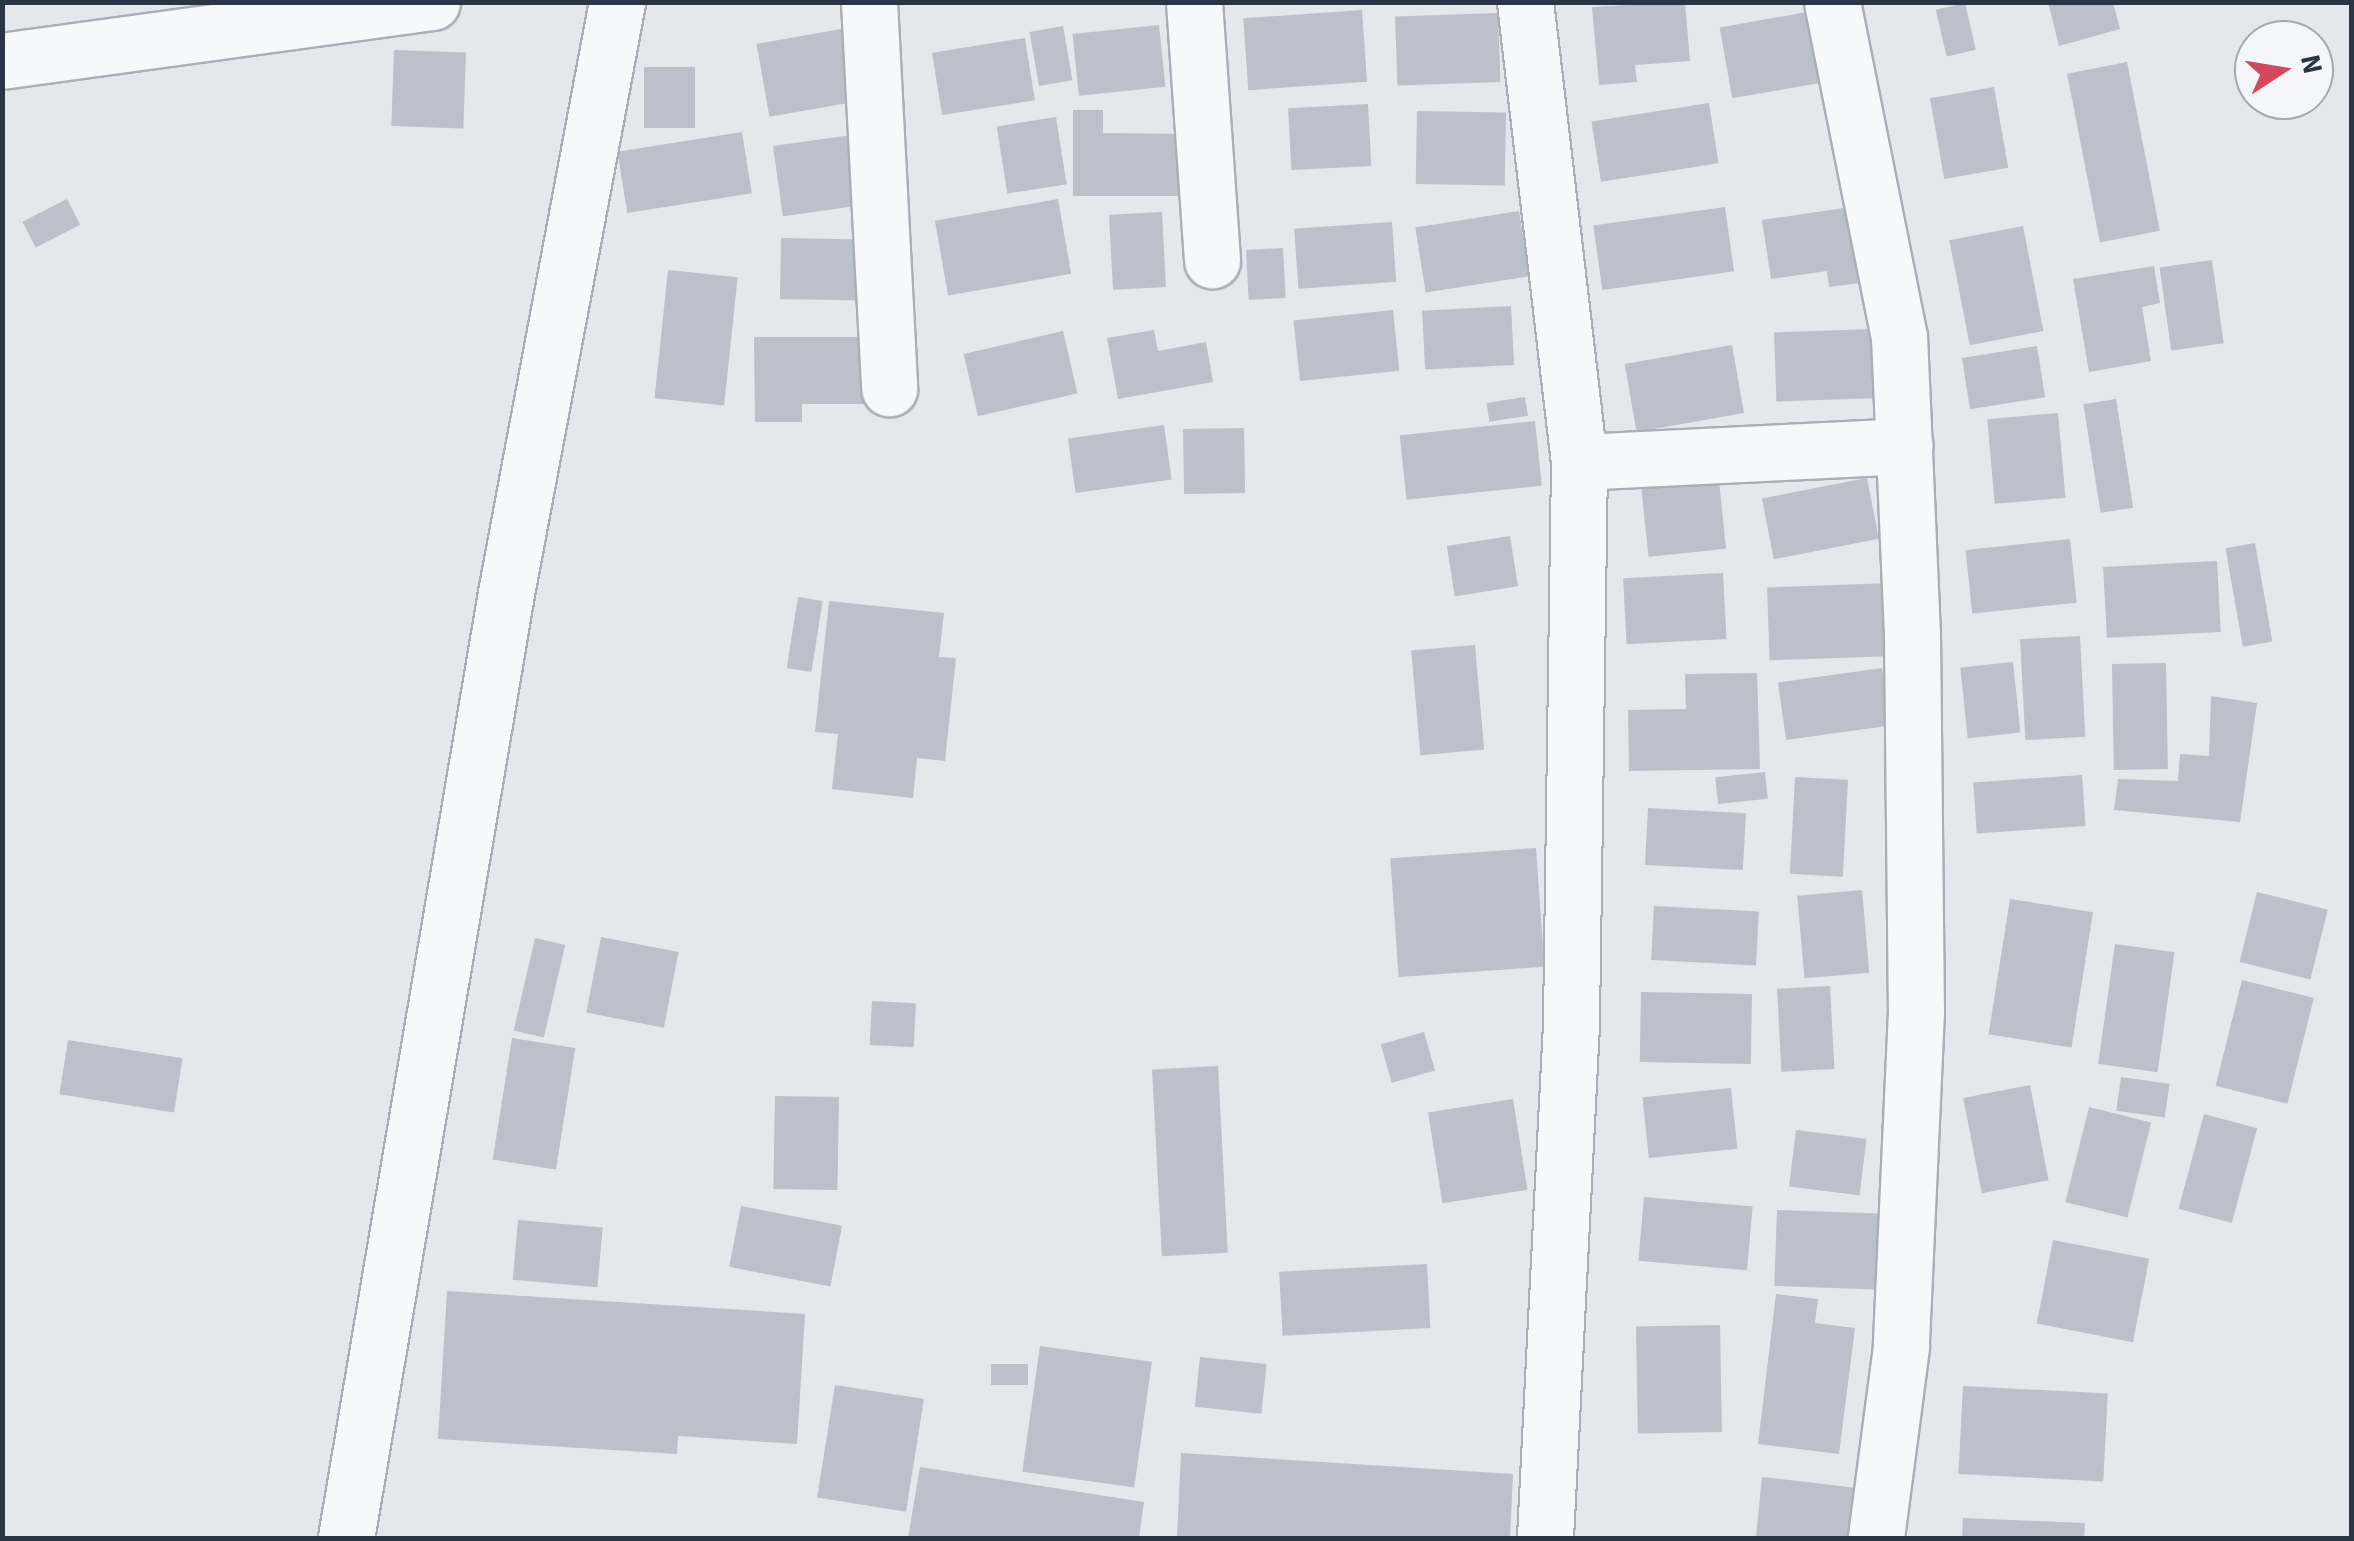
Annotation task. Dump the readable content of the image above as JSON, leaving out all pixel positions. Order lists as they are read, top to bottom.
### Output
{
  "north": "right"
}
